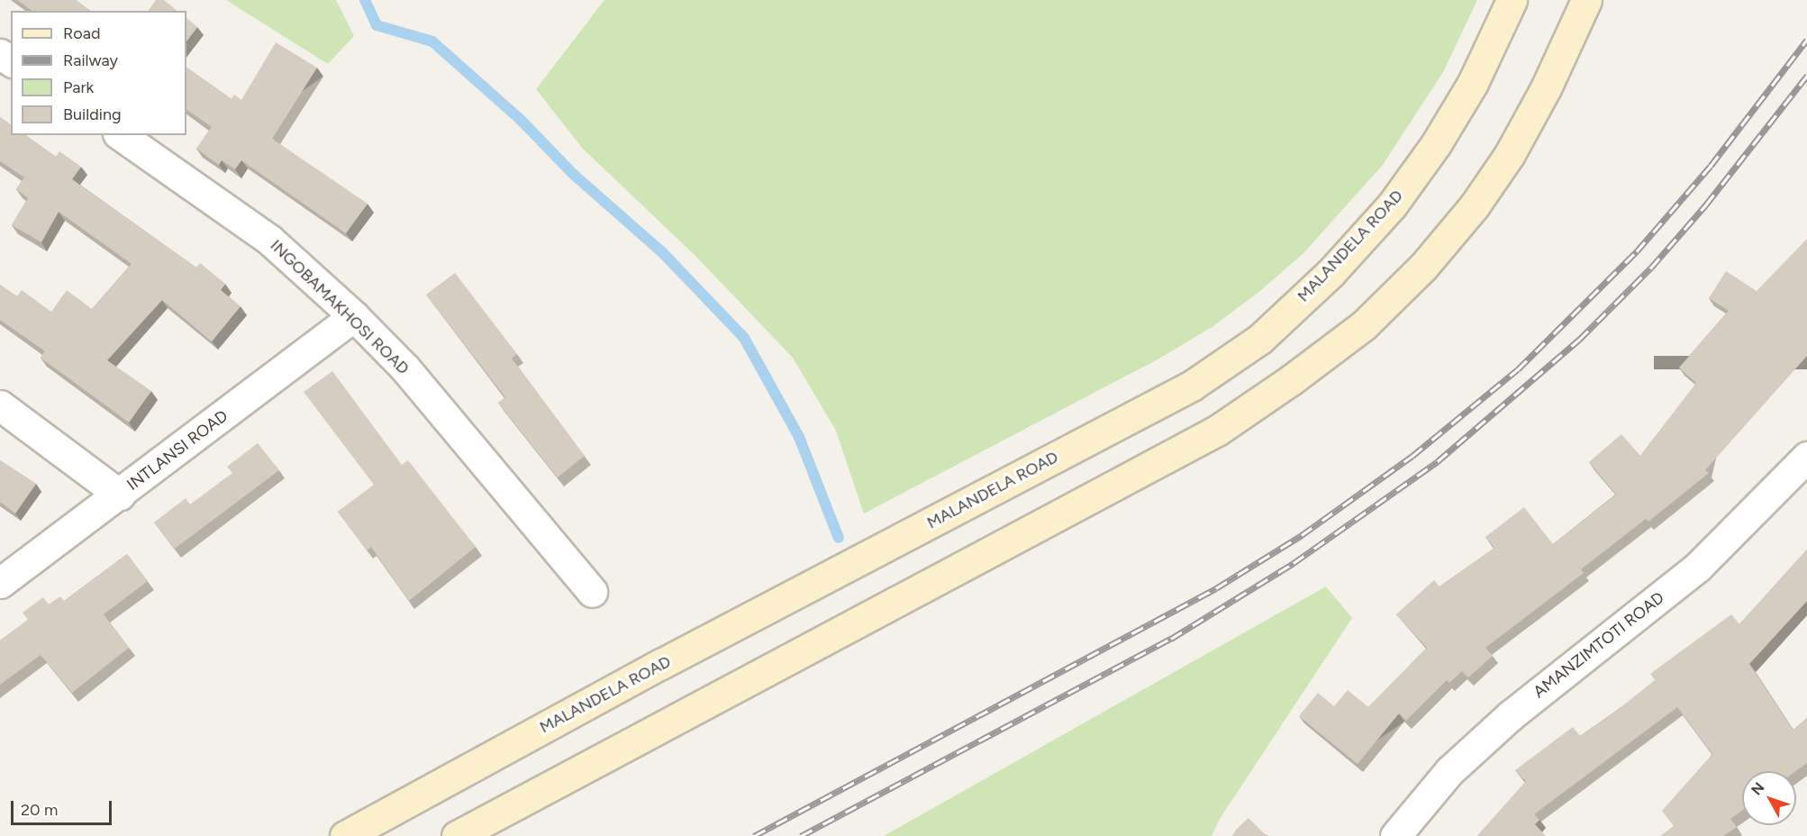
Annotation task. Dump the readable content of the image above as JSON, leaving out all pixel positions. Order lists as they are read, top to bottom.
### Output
{
  "streets": {
    "main road": ["MALANDELA ROAD"],
    "street": ["INGOBAMAKHOSI ROAD", "INTLANSI ROAD", "AMANZIMTOTI ROAD"]
  },
  "crossings": [
    ["INGOBAMAKHOSI ROAD", "INTLANSI ROAD"]
  ],
  "legend": [
    "Road",
    "Railway",
    "Park",
    "Building"
  ],
  "scale_bar": "20 m",
  "north": "top left"
}
